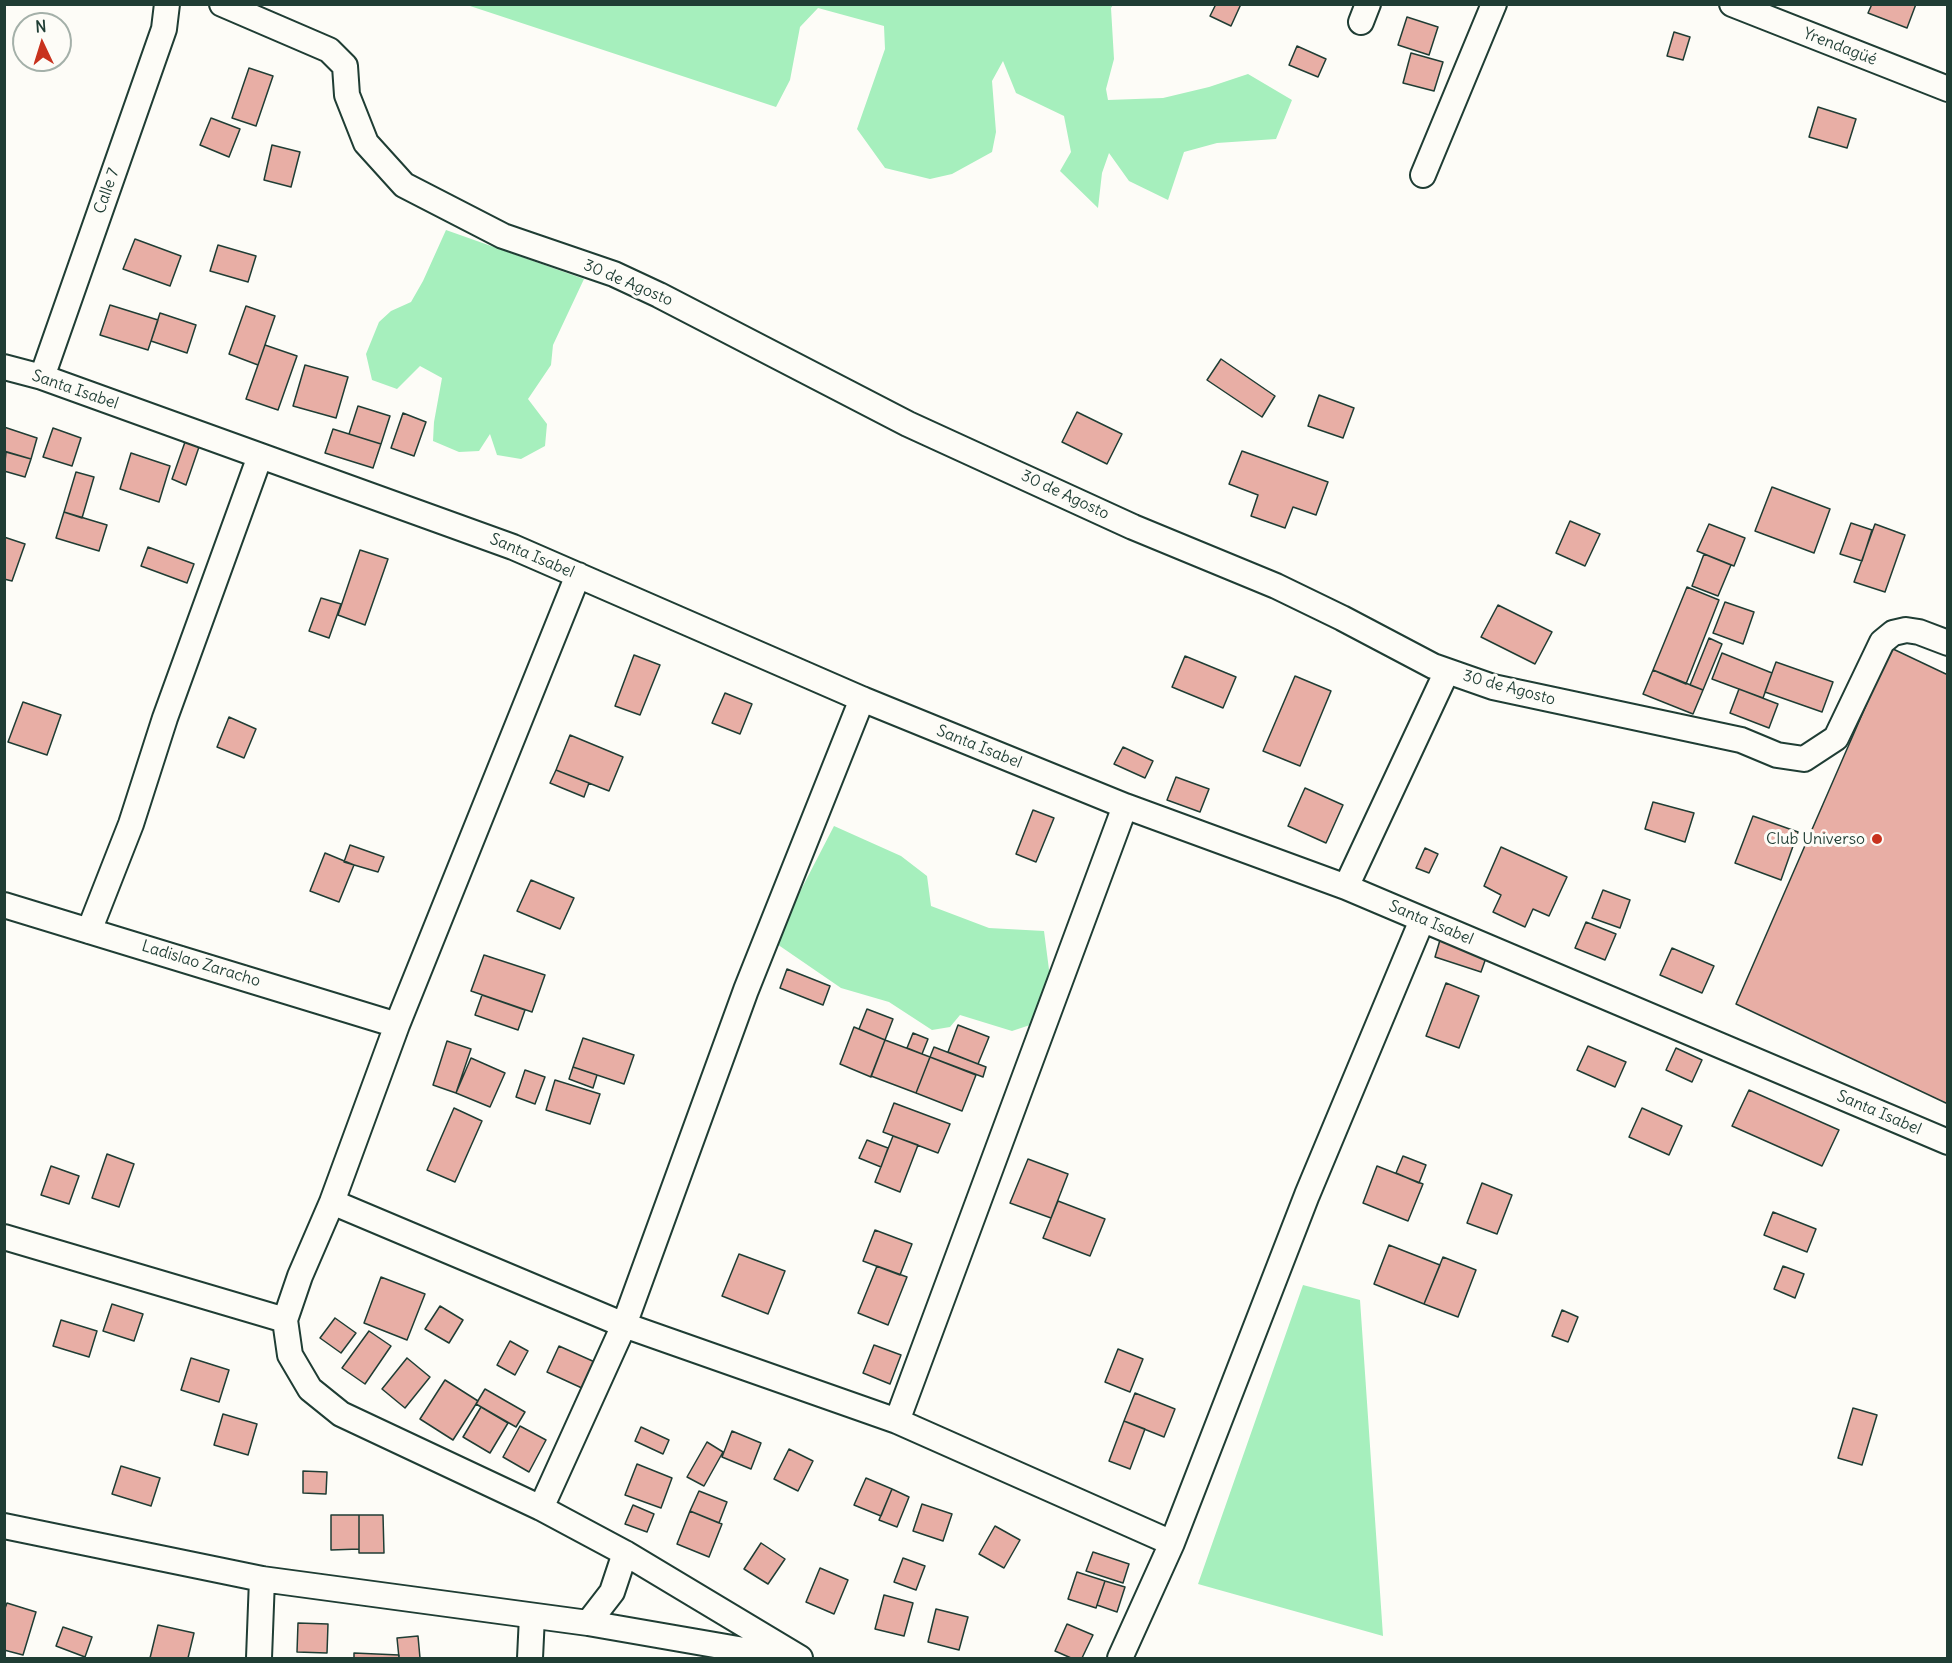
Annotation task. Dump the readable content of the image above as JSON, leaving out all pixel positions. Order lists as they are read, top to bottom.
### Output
{
  "streets": {
    "street": [
      "Yrendagüé",
      "Calle 7",
      "30 de Agosto",
      "Santa Isabel",
      "Ladislao Zaracho"
    ]
  },
  "crossings": [
    ["Calle 7", "Santa Isabel"]
  ],
  "places": ["Club Universo"],
  "north": "top"
}
